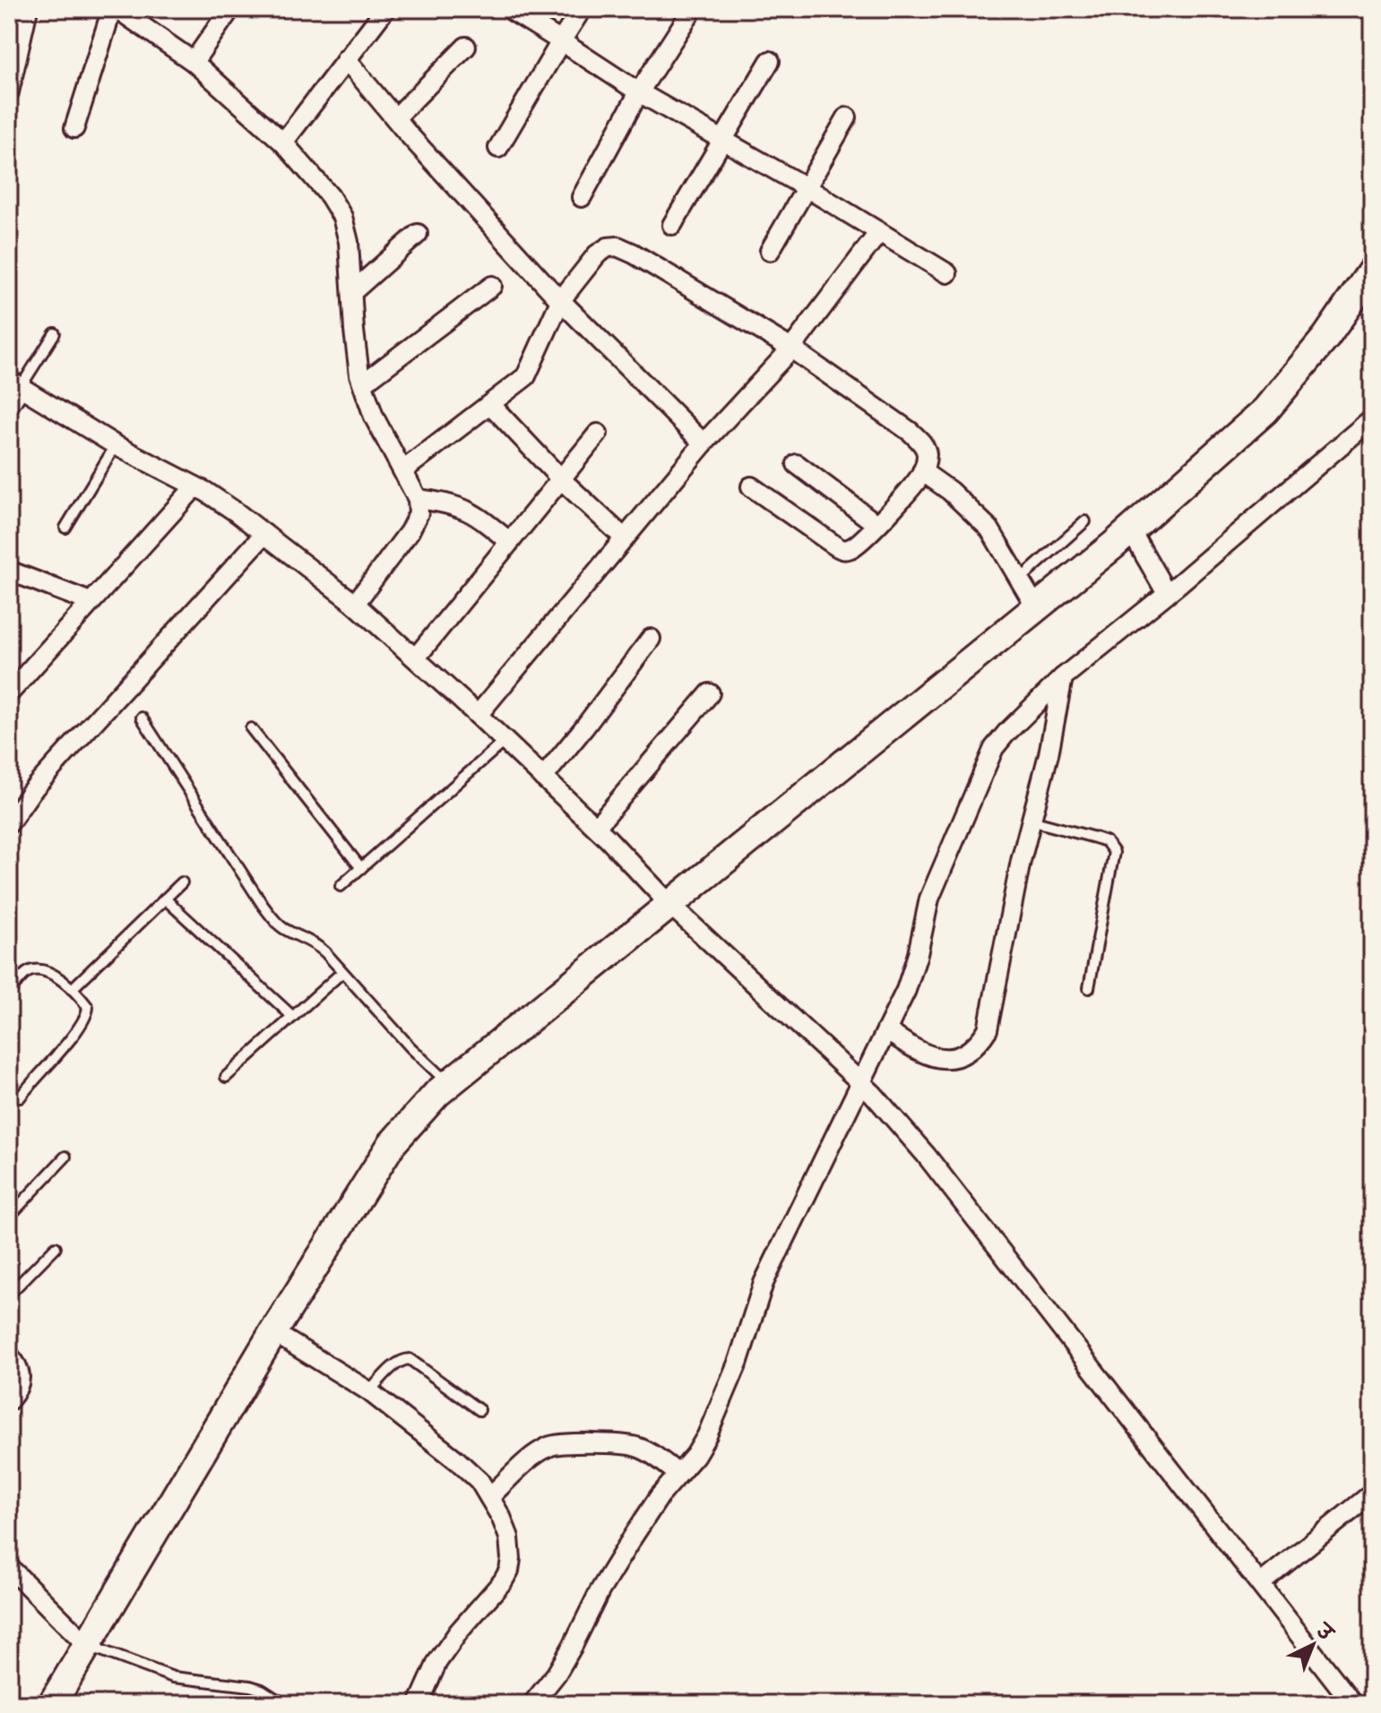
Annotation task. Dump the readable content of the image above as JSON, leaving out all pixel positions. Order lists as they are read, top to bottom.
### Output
{
  "north": "top right"
}
